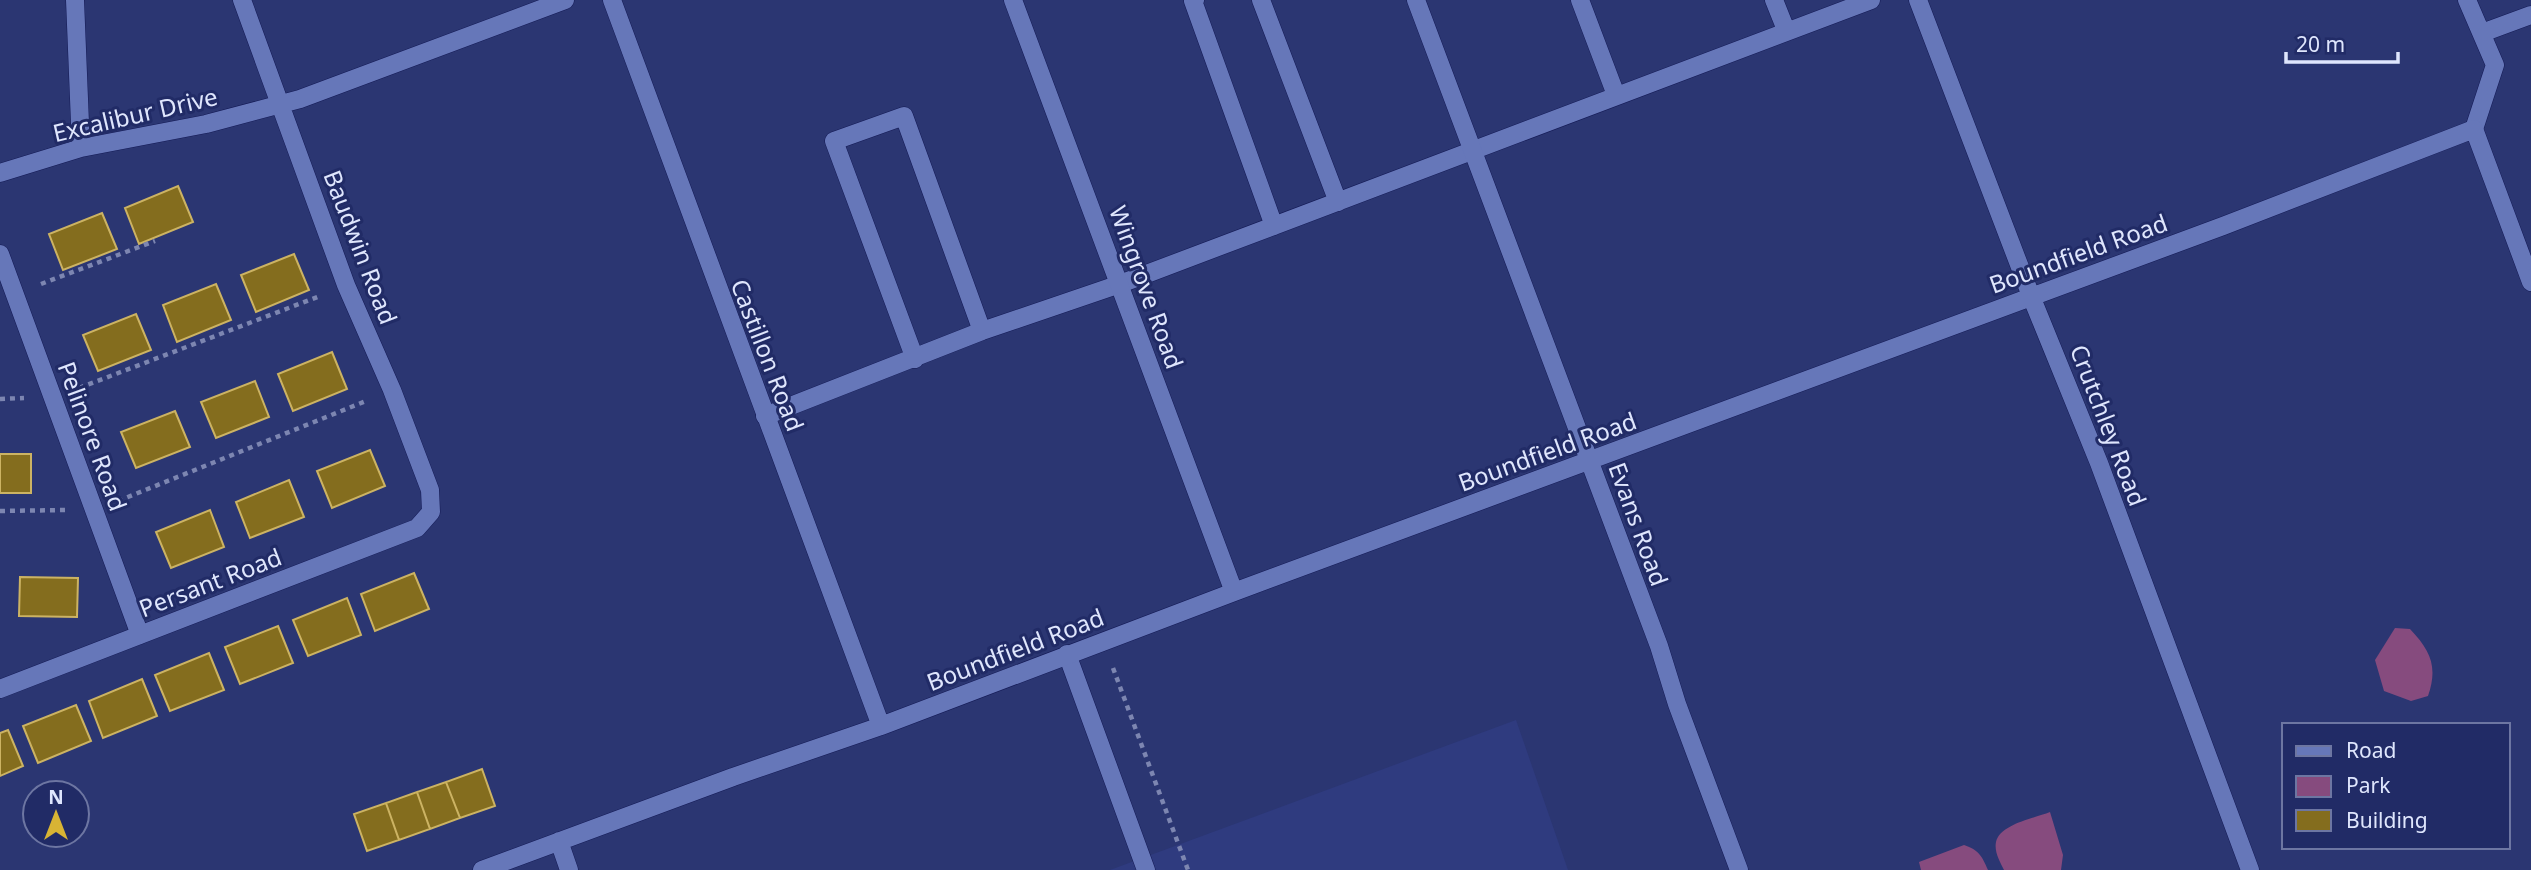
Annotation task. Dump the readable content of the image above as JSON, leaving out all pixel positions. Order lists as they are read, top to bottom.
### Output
{
  "streets": {
    "street": [
      "Excalibur Drive",
      "Baudwin Road",
      "Boundfield Road",
      "Wingrove Road",
      "Castillon Road",
      "Crutchley Road",
      "Pelinore Road",
      "Evans Road",
      "Persant Road"
    ]
  },
  "crossings": [
    ["Excalibur Drive", "Baudwin Road"],
    ["Baudwin Road", "Persant Road"],
    ["Boundfield Road", "Wingrove Road"],
    ["Boundfield Road", "Castillon Road"],
    ["Boundfield Road", "Crutchley Road"],
    ["Boundfield Road", "Evans Road"],
    ["Pelinore Road", "Persant Road"]
  ],
  "legend": ["Road", "Park", "Building"],
  "scale_bar": "20 m",
  "north": "top"
}
